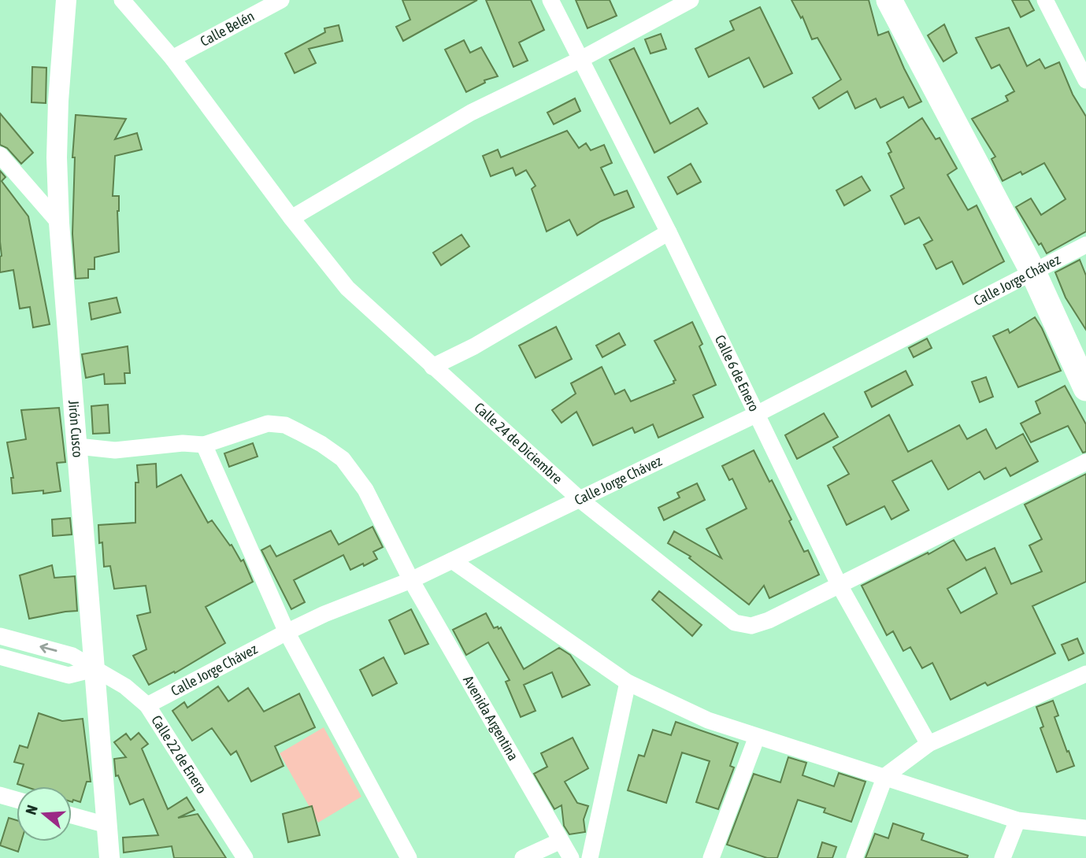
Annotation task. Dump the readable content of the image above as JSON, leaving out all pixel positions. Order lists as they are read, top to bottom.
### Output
{
  "streets": {
    "street": [
      "Calle Belén",
      "Calle Jorge Chávez",
      "Calle 6 de Enero",
      "Jirón Cusco",
      "Calle 24 de Diciembre",
      "Avenida Argentina",
      "Calle 22 de Enero"
    ]
  },
  "crossings": [
    ["Calle Belén", "Calle 24 de Diciembre"],
    ["Calle Jorge Chávez", "Calle 6 de Enero"],
    ["Calle Jorge Chávez", "Calle 24 de Diciembre"],
    ["Calle Jorge Chávez", "Avenida Argentina"],
    ["Calle Jorge Chávez", "Calle 22 de Enero"],
    ["Calle 6 de Enero", "Calle 24 de Diciembre"],
    ["Jirón Cusco", "Calle 22 de Enero"]
  ],
  "north": "left"
}
